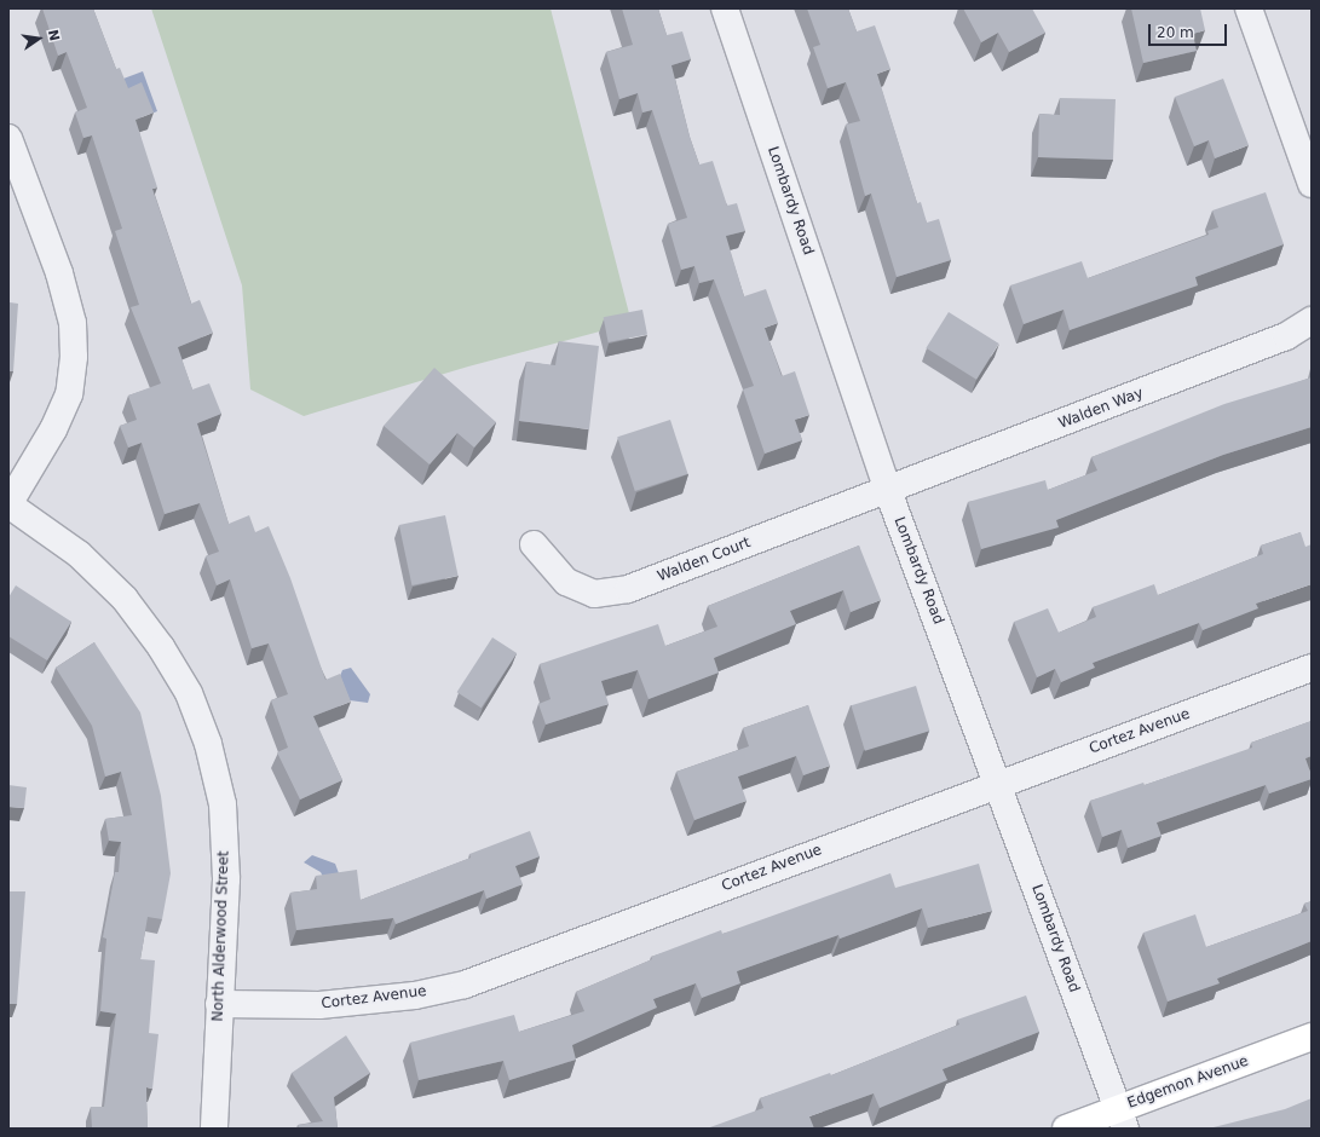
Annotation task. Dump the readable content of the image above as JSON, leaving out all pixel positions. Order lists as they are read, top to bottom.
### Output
{
  "streets": {
    "street": [
      "Lombardy Road",
      "Walden Way",
      "Walden Court",
      "Cortez Avenue",
      "North Alderwood Street",
      "Edgemon Avenue"
    ]
  },
  "crossings": [
    ["Lombardy Road", "Walden Way"],
    ["Lombardy Road", "Walden Court"],
    ["Lombardy Road", "Cortez Avenue"],
    ["Lombardy Road", "Edgemon Avenue"],
    ["Walden Way", "Walden Court"],
    ["Cortez Avenue", "North Alderwood Street"]
  ],
  "scale_bar": "20 m",
  "north": "right"
}
